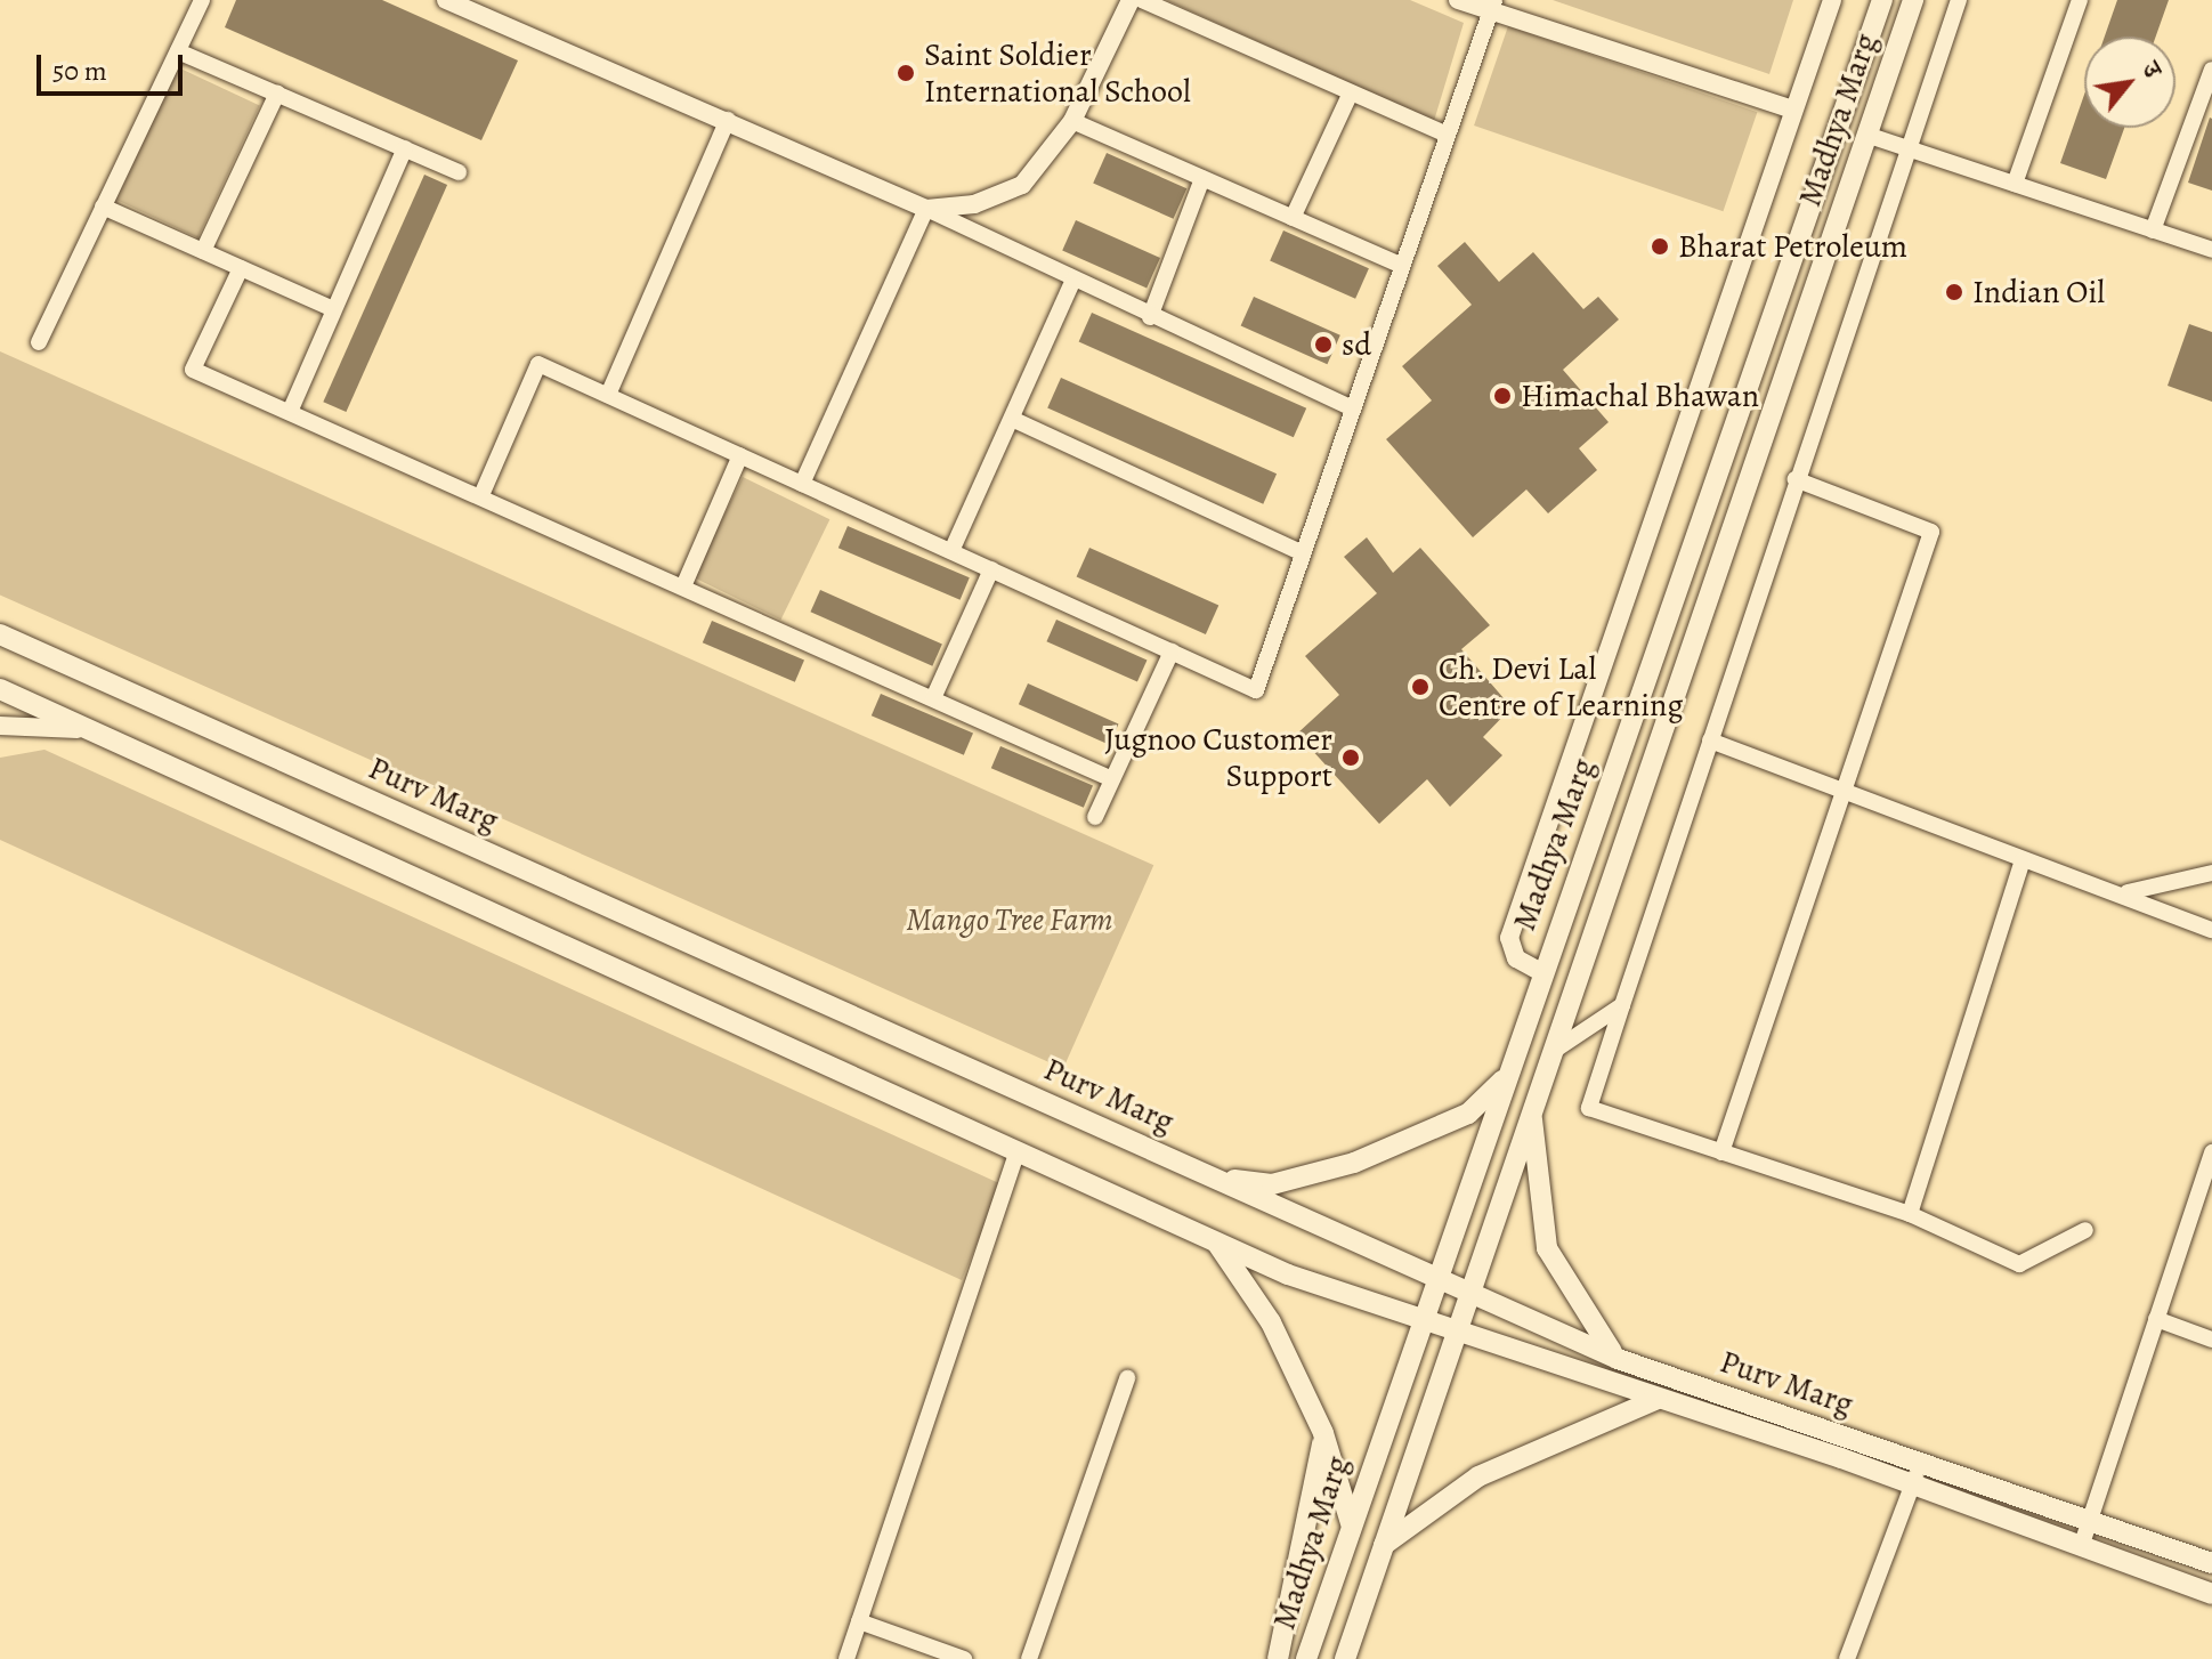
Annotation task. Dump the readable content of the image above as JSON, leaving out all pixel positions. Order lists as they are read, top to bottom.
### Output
{
  "streets": {
    "main road": ["Madhya Marg", "Purv Marg"]
  },
  "crossings": [
    ["Madhya Marg", "Purv Marg"]
  ],
  "parks": ["Mango Tree Farm"],
  "places": [
    "Saint Soldier International School",
    "Bharat Petroleum",
    "Indian Oil",
    "sd",
    "Himachal Bhawan",
    "Ch. Devi Lal Centre of Learning",
    "Jugnoo Customer Support"
  ],
  "scale_bar": "50 m",
  "north": "top right"
}
